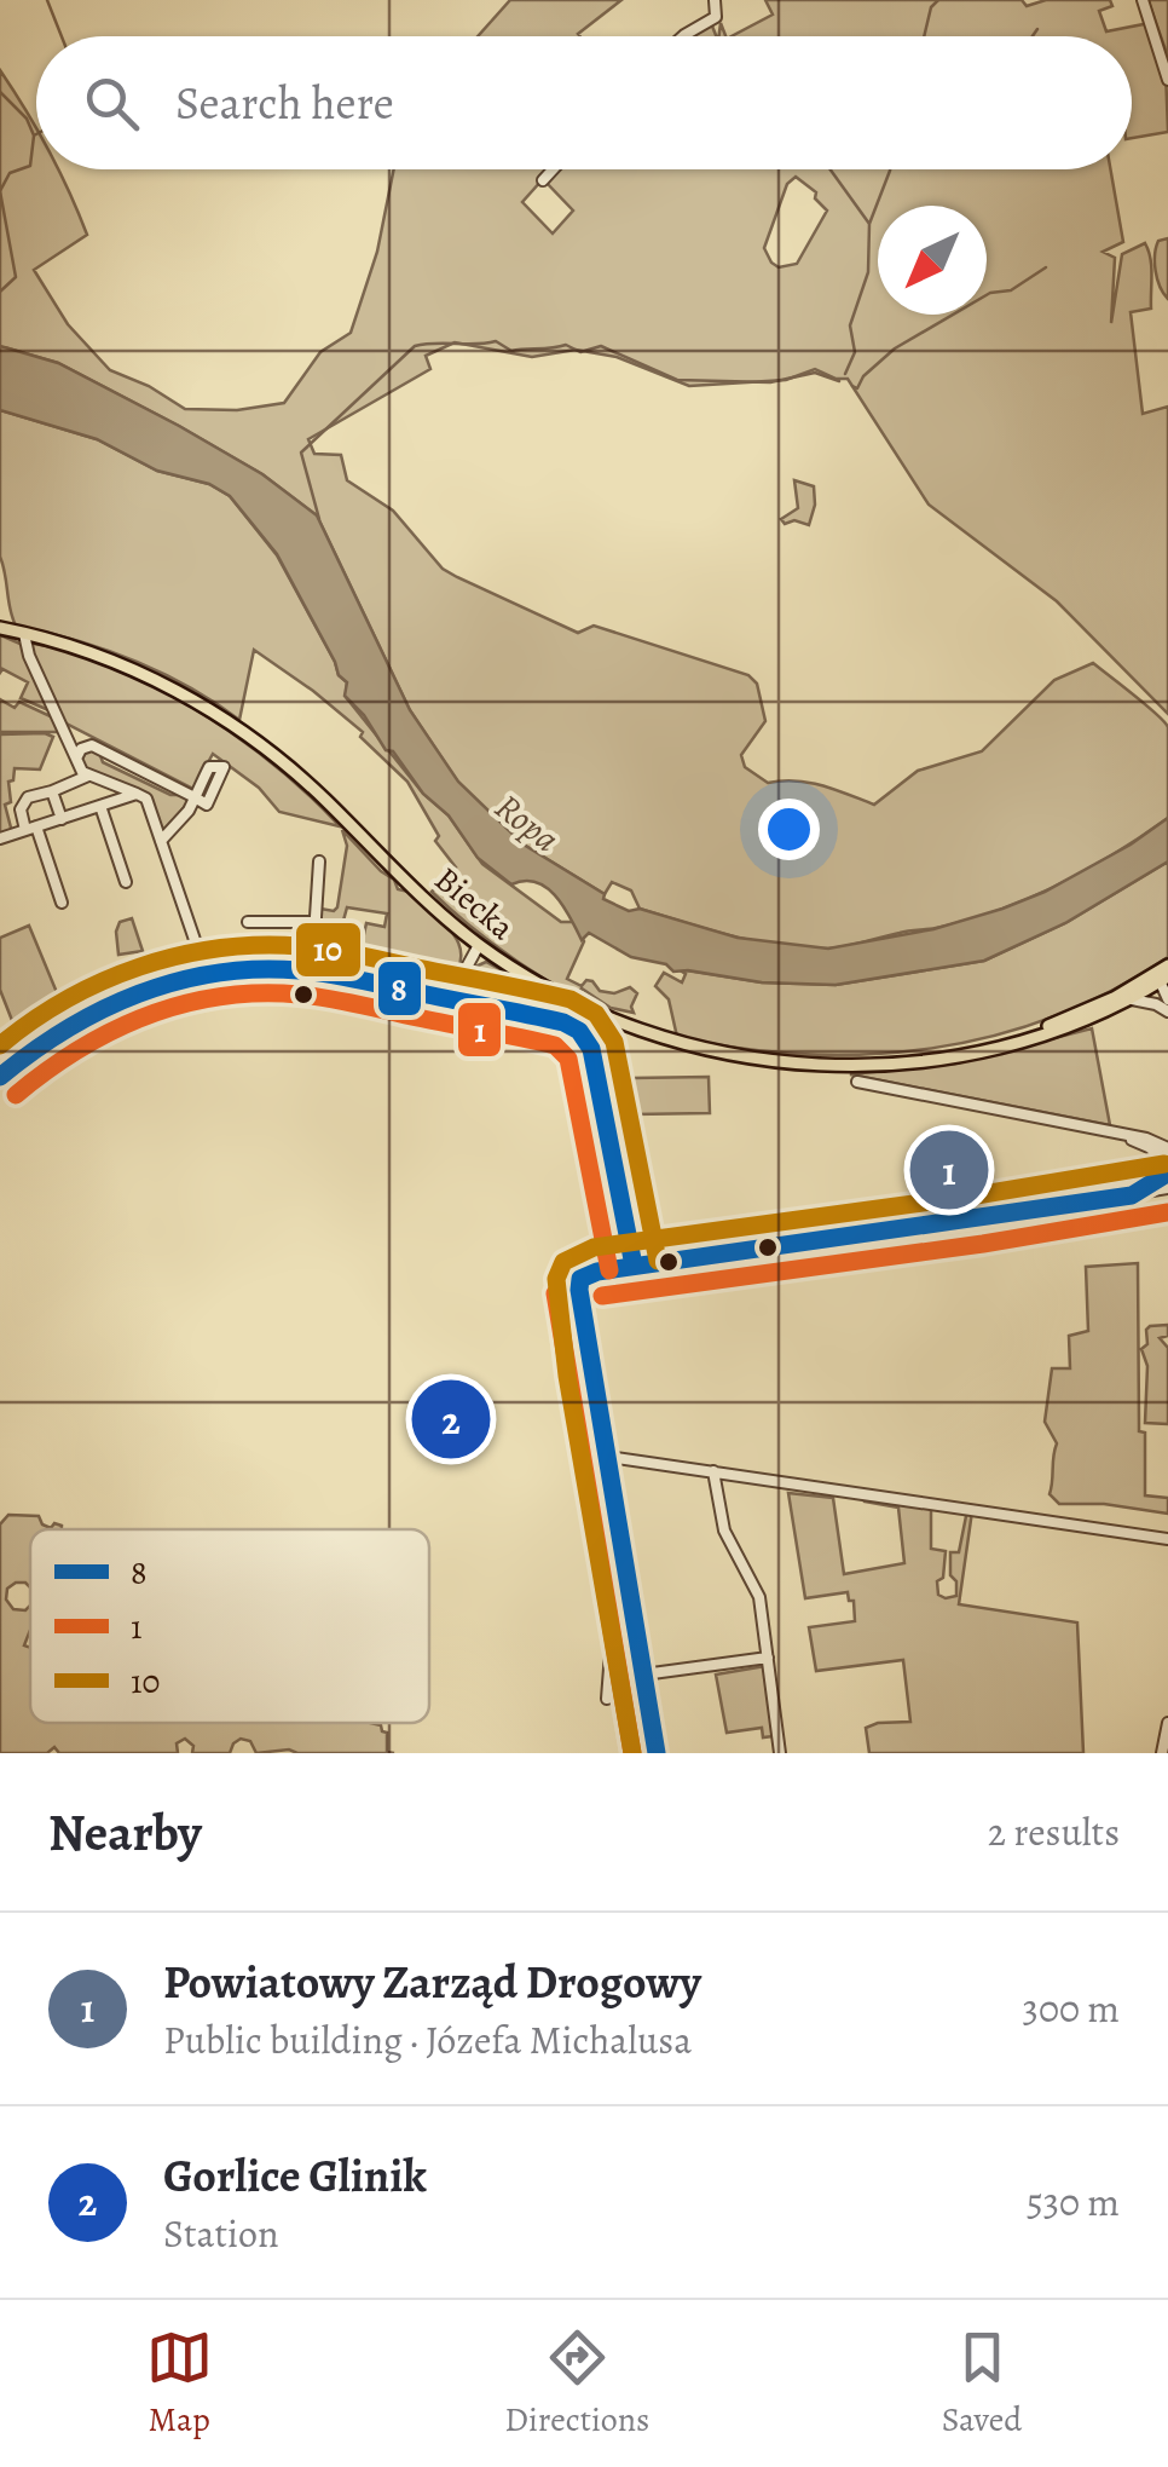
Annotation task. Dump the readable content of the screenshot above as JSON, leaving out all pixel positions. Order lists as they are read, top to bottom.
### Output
{
  "streets": {
    "main road": ["Biecka"]
  },
  "water": ["Ropa"],
  "lines": ["transit line 10", "transit line 8", "transit line 1"],
  "legend": ["8", "1", "10"],
  "north": "bottom left",
  "page": {
    "search": "Search here",
    "pins": ["1", "2"],
    "heading": ["Nearby", "2 results"],
    "list": [
      {
        "mark": "1",
        "name": "Powiatowy Zarząd Drogowy",
        "note": "Public building · Józefa Michalusa",
        "value": "300 m"
      },
      {
        "mark": "2",
        "name": "Gorlice Glinik",
        "note": "Station",
        "value": "530 m"
      }
    ],
    "nav": ["Map", "Directions", "Saved"]
  }
}
